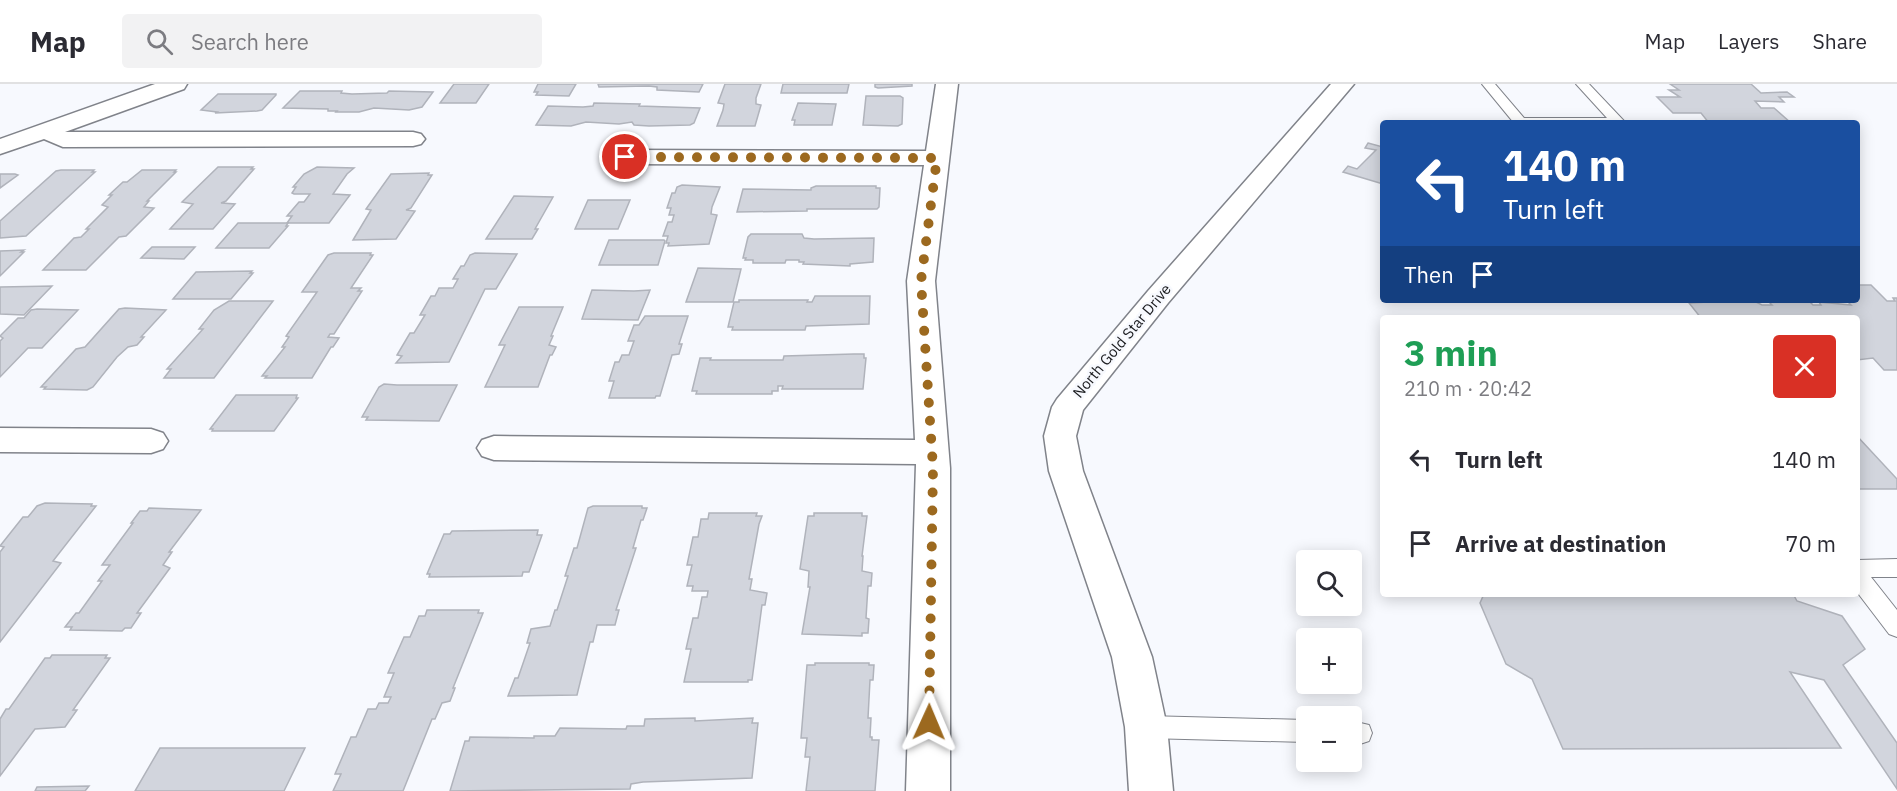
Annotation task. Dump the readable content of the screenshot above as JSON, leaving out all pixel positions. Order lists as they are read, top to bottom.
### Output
{
  "streets": {
    "street": ["North Gold Star Drive"]
  },
  "page": {
    "header": "Map",
    "search": "Search here",
    "nav": ["Map", "Layers", "Share"],
    "turn": ["140 m", "Turn left"],
    "then": "Then",
    "heading": ["3 min", "210 m · 20:42"],
    "list": [
      {
        "name": "Turn left",
        "value": "140 m"
      },
      {
        "name": "Arrive at destination",
        "value": "70 m"
      }
    ],
    "map_buttons": ["+", "−"]
  }
}
